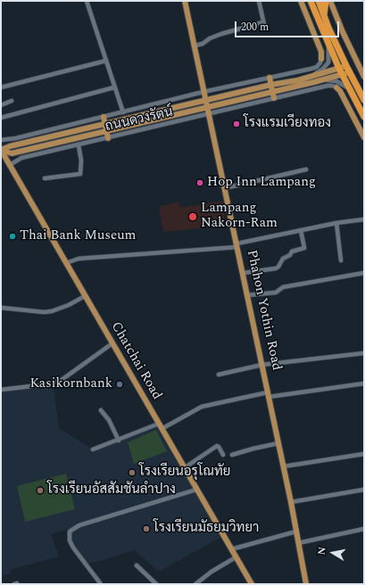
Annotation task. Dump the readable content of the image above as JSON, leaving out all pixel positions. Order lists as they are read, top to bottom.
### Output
{
  "streets": {
    "main road": ["Phahon Yothin Road", "Chatchai Road"],
    "street": ["ถนนดวงรัตน์"]
  },
  "crossings": [
    ["ถนนดวงรัตน์", "Phahon Yothin Road"],
    ["ถนนดวงรัตน์", "Chatchai Road"]
  ],
  "places": [
    "โรงแรมเวียงทอง",
    "Hop Inn Lampang",
    "Lampang Nakorn-Ram",
    "Thai Bank Museum",
    "Kasikornbank",
    "โรงเรียนอรุโณทัย",
    "โรงเรียนอัสสัมชันลำปาง",
    "โรงเรียนมัธยมวิทยา"
  ],
  "scale_bar": "200 m",
  "north": "left"
}
